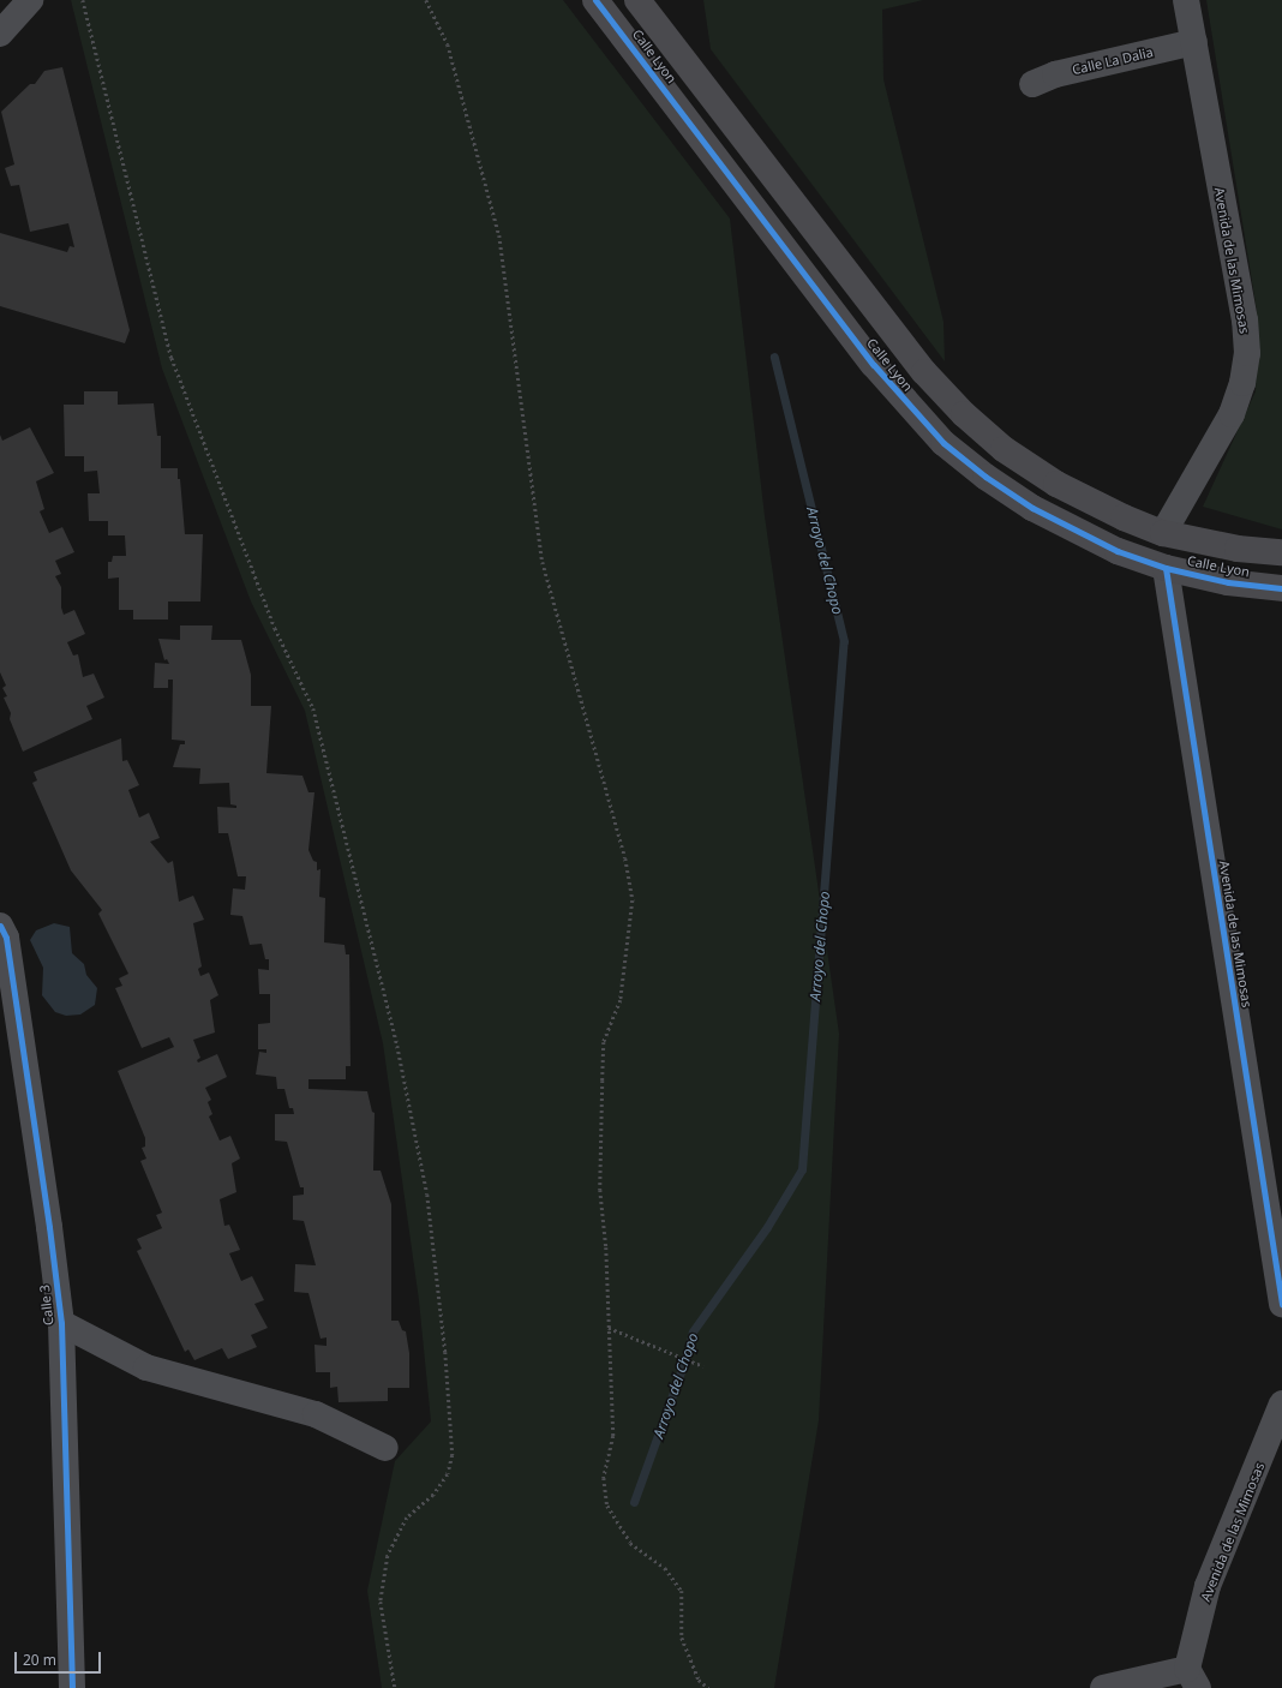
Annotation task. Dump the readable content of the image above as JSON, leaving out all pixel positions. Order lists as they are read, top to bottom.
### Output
{
  "streets": {
    "street": [
      "Calle Lyon",
      "Calle La Dalia",
      "Avenida de las Mimosas",
      "Calle 3"
    ]
  },
  "crossings": [
    ["Calle Lyon", "Avenida de las Mimosas"],
    ["Calle La Dalia", "Avenida de las Mimosas"]
  ],
  "water": ["Arroyo del Chopo"],
  "scale_bar": "20 m"
}
